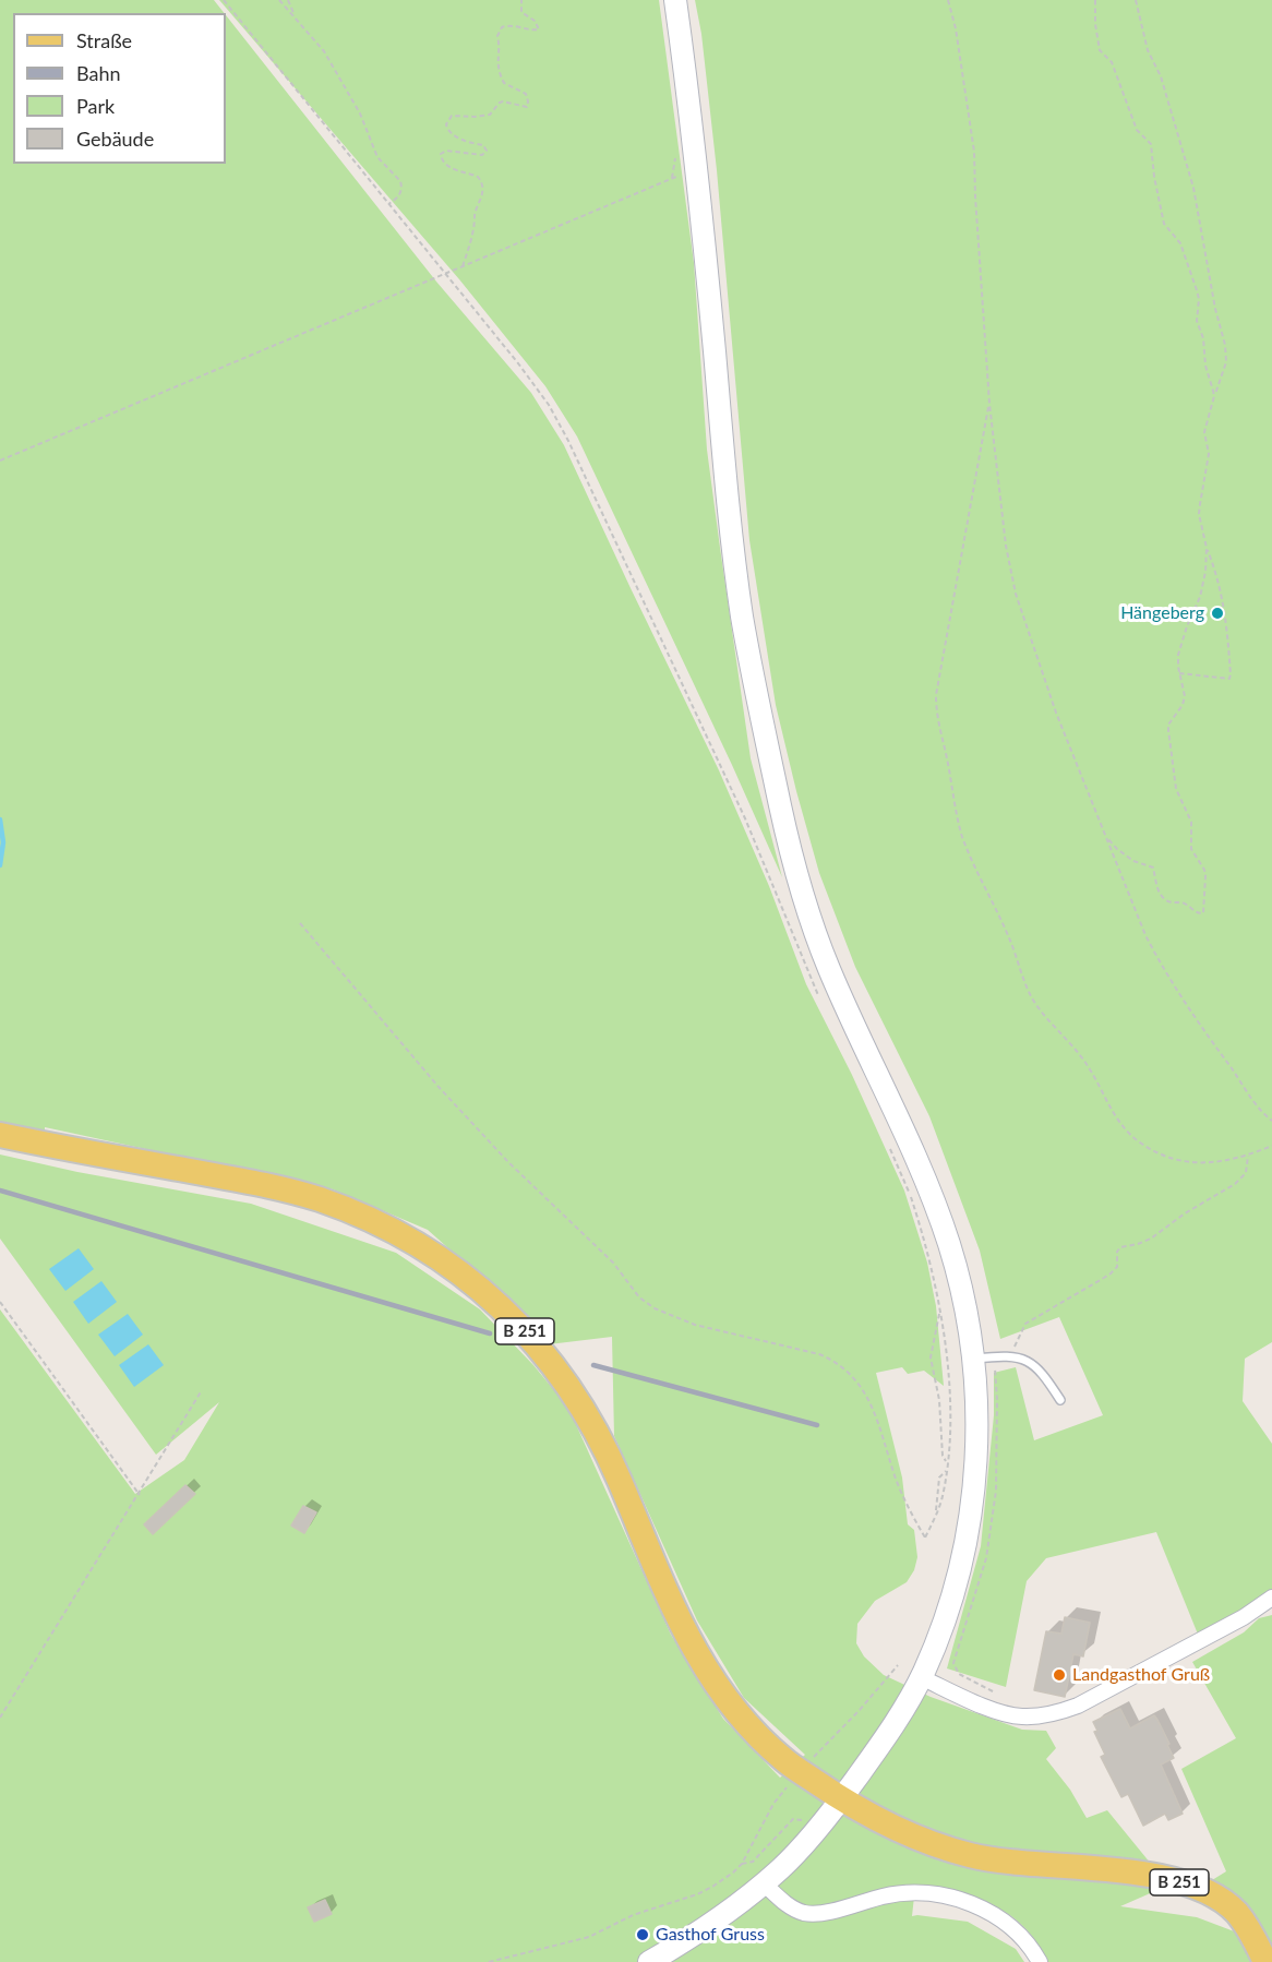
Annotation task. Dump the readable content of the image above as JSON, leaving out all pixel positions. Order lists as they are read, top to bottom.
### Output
{
  "streets": {
    "main road": ["B 251"]
  },
  "places": ["Hängeberg", "Landgasthof Gruß", "Gasthof Gruss"],
  "legend": [
    "Straße",
    "Bahn",
    "Park",
    "Gebäude"
  ]
}
